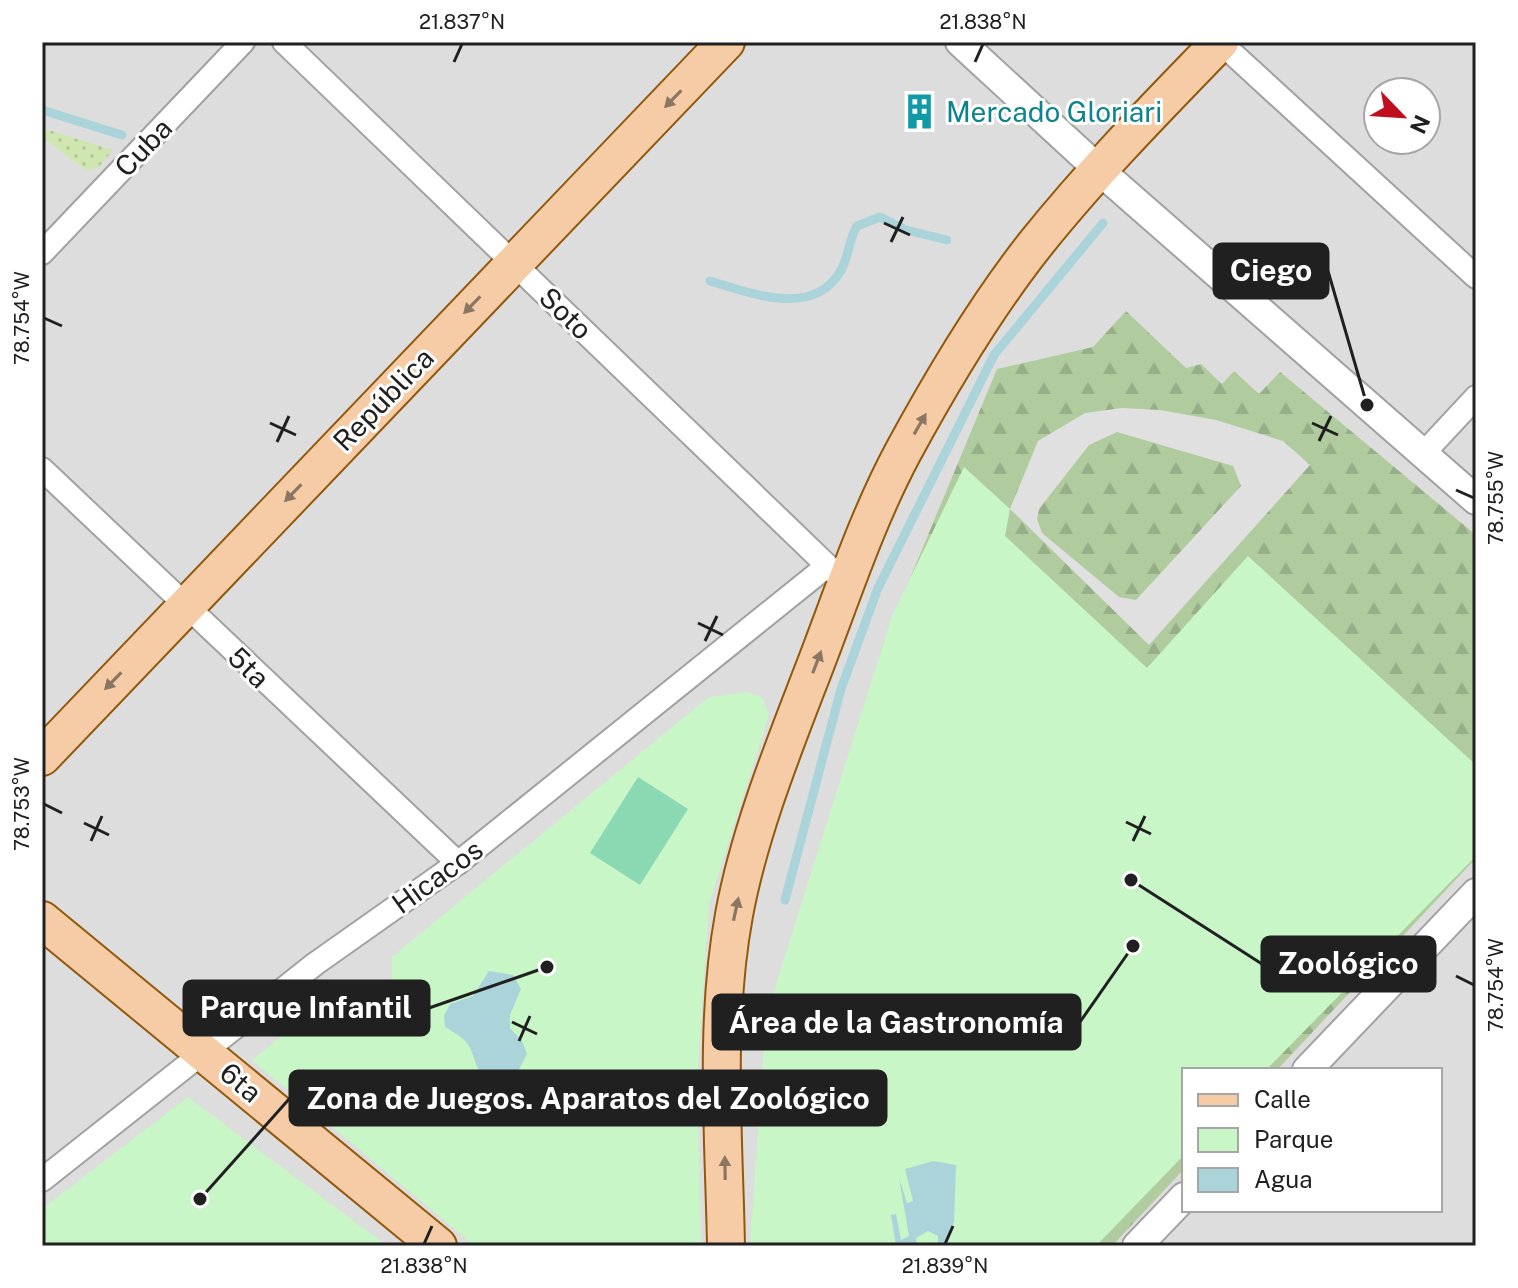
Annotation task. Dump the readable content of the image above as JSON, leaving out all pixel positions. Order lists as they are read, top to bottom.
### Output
{
  "streets": {
    "main road": ["República", "6ta"],
    "street": [
      "Cuba",
      "Soto",
      "5ta",
      "Hicacos"
    ]
  },
  "crossings": [
    ["Soto", "República"],
    ["Soto", "Hicacos"],
    ["República", "5ta"],
    ["5ta", "Hicacos"],
    ["Hicacos", "6ta"]
  ],
  "one_way": ["República"],
  "places": {
    "building": ["Mercado Gloriari"],
    "other": [
      "Ciego",
      "Zoológico",
      "Área de la Gastronomía",
      "Parque Infantil",
      "Zona de Juegos. Aparatos del Zoológico"
    ]
  },
  "legend": ["Calle", "Parque", "Agua"],
  "north": "bottom right",
  "coordinates": [
    "21.837°N",
    "21.838°N",
    "78.754°W",
    "78.755°W",
    "78.753°W",
    "21.839°N"
  ]
}
